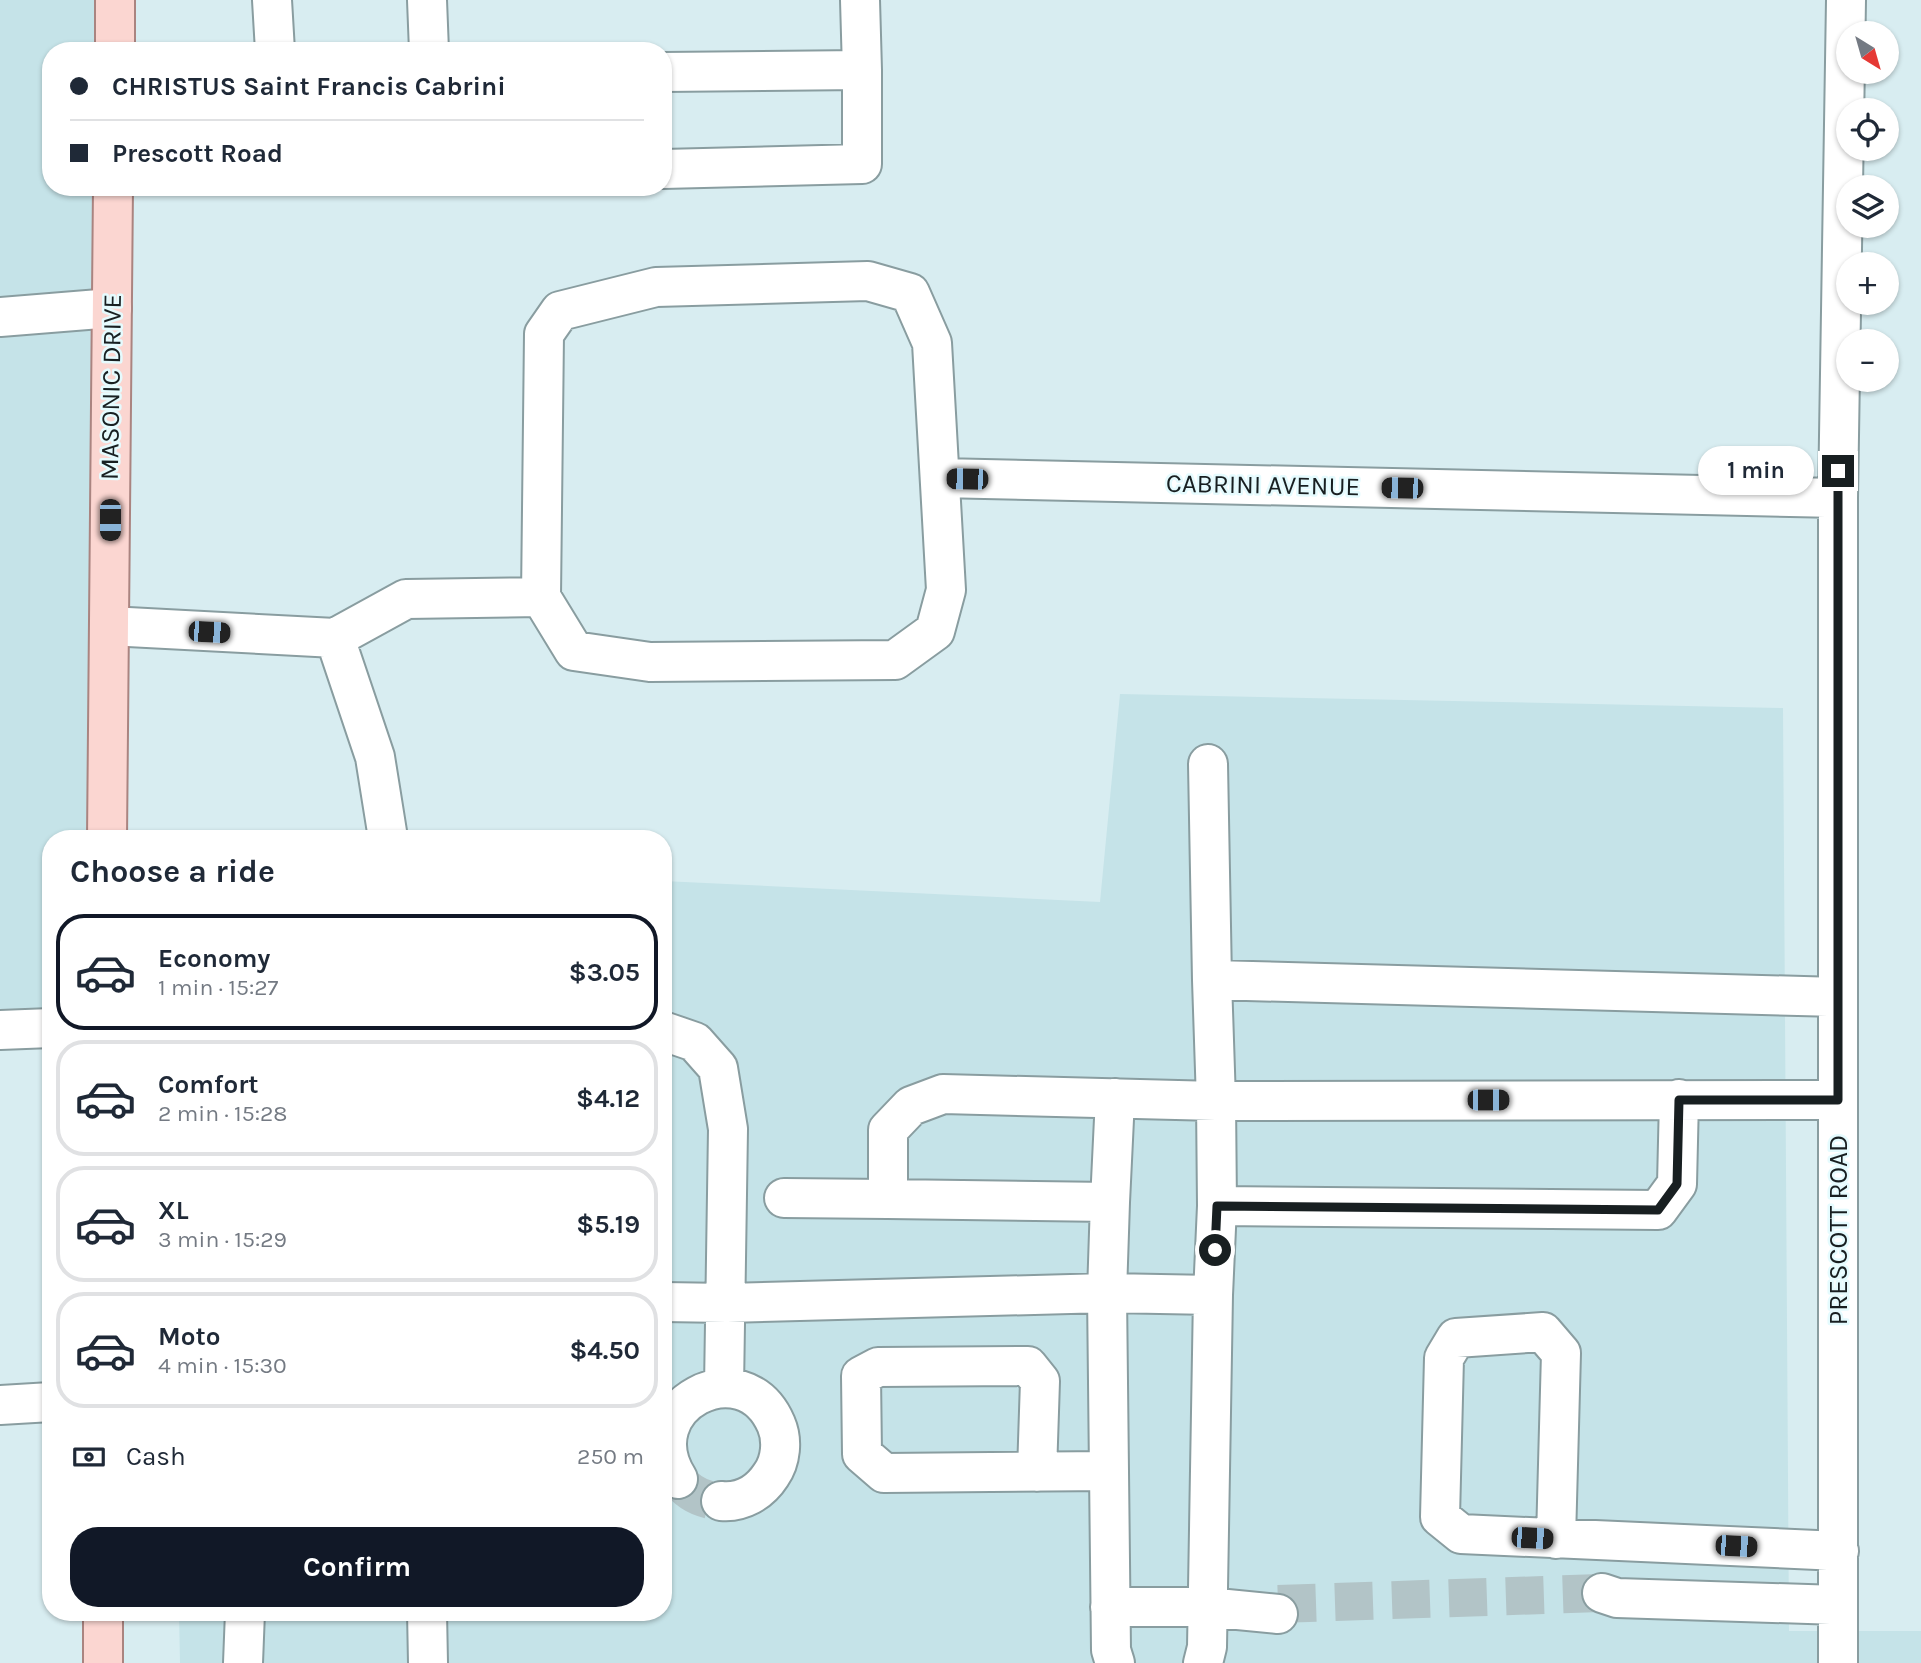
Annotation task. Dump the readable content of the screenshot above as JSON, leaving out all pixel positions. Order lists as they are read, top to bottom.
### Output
{
  "streets": {
    "main road": ["MASONIC DRIVE"],
    "street": ["CABRINI AVENUE", "PRESCOTT ROAD"]
  },
  "crossings": [
    ["CABRINI AVENUE", "PRESCOTT ROAD"]
  ],
  "north": "bottom right",
  "page": {
    "map_buttons": ["+", "−"],
    "banner": ["CHRISTUS Saint Francis Cabrini", "Prescott Road"],
    "bubble": "1 min",
    "heading": "Choose a ride",
    "list": [
      {
        "name": "Economy",
        "note": "1 min · 15:27",
        "value": "$3.05"
      },
      {
        "name": "Comfort",
        "note": "2 min · 15:28",
        "value": "$4.12"
      },
      {
        "name": "XL",
        "note": "3 min · 15:29",
        "value": "$5.19"
      },
      {
        "name": "Moto",
        "note": "4 min · 15:30",
        "value": "$4.50"
      }
    ],
    "pay": ["Cash", "250 m"],
    "buttons": "Confirm"
  }
}
